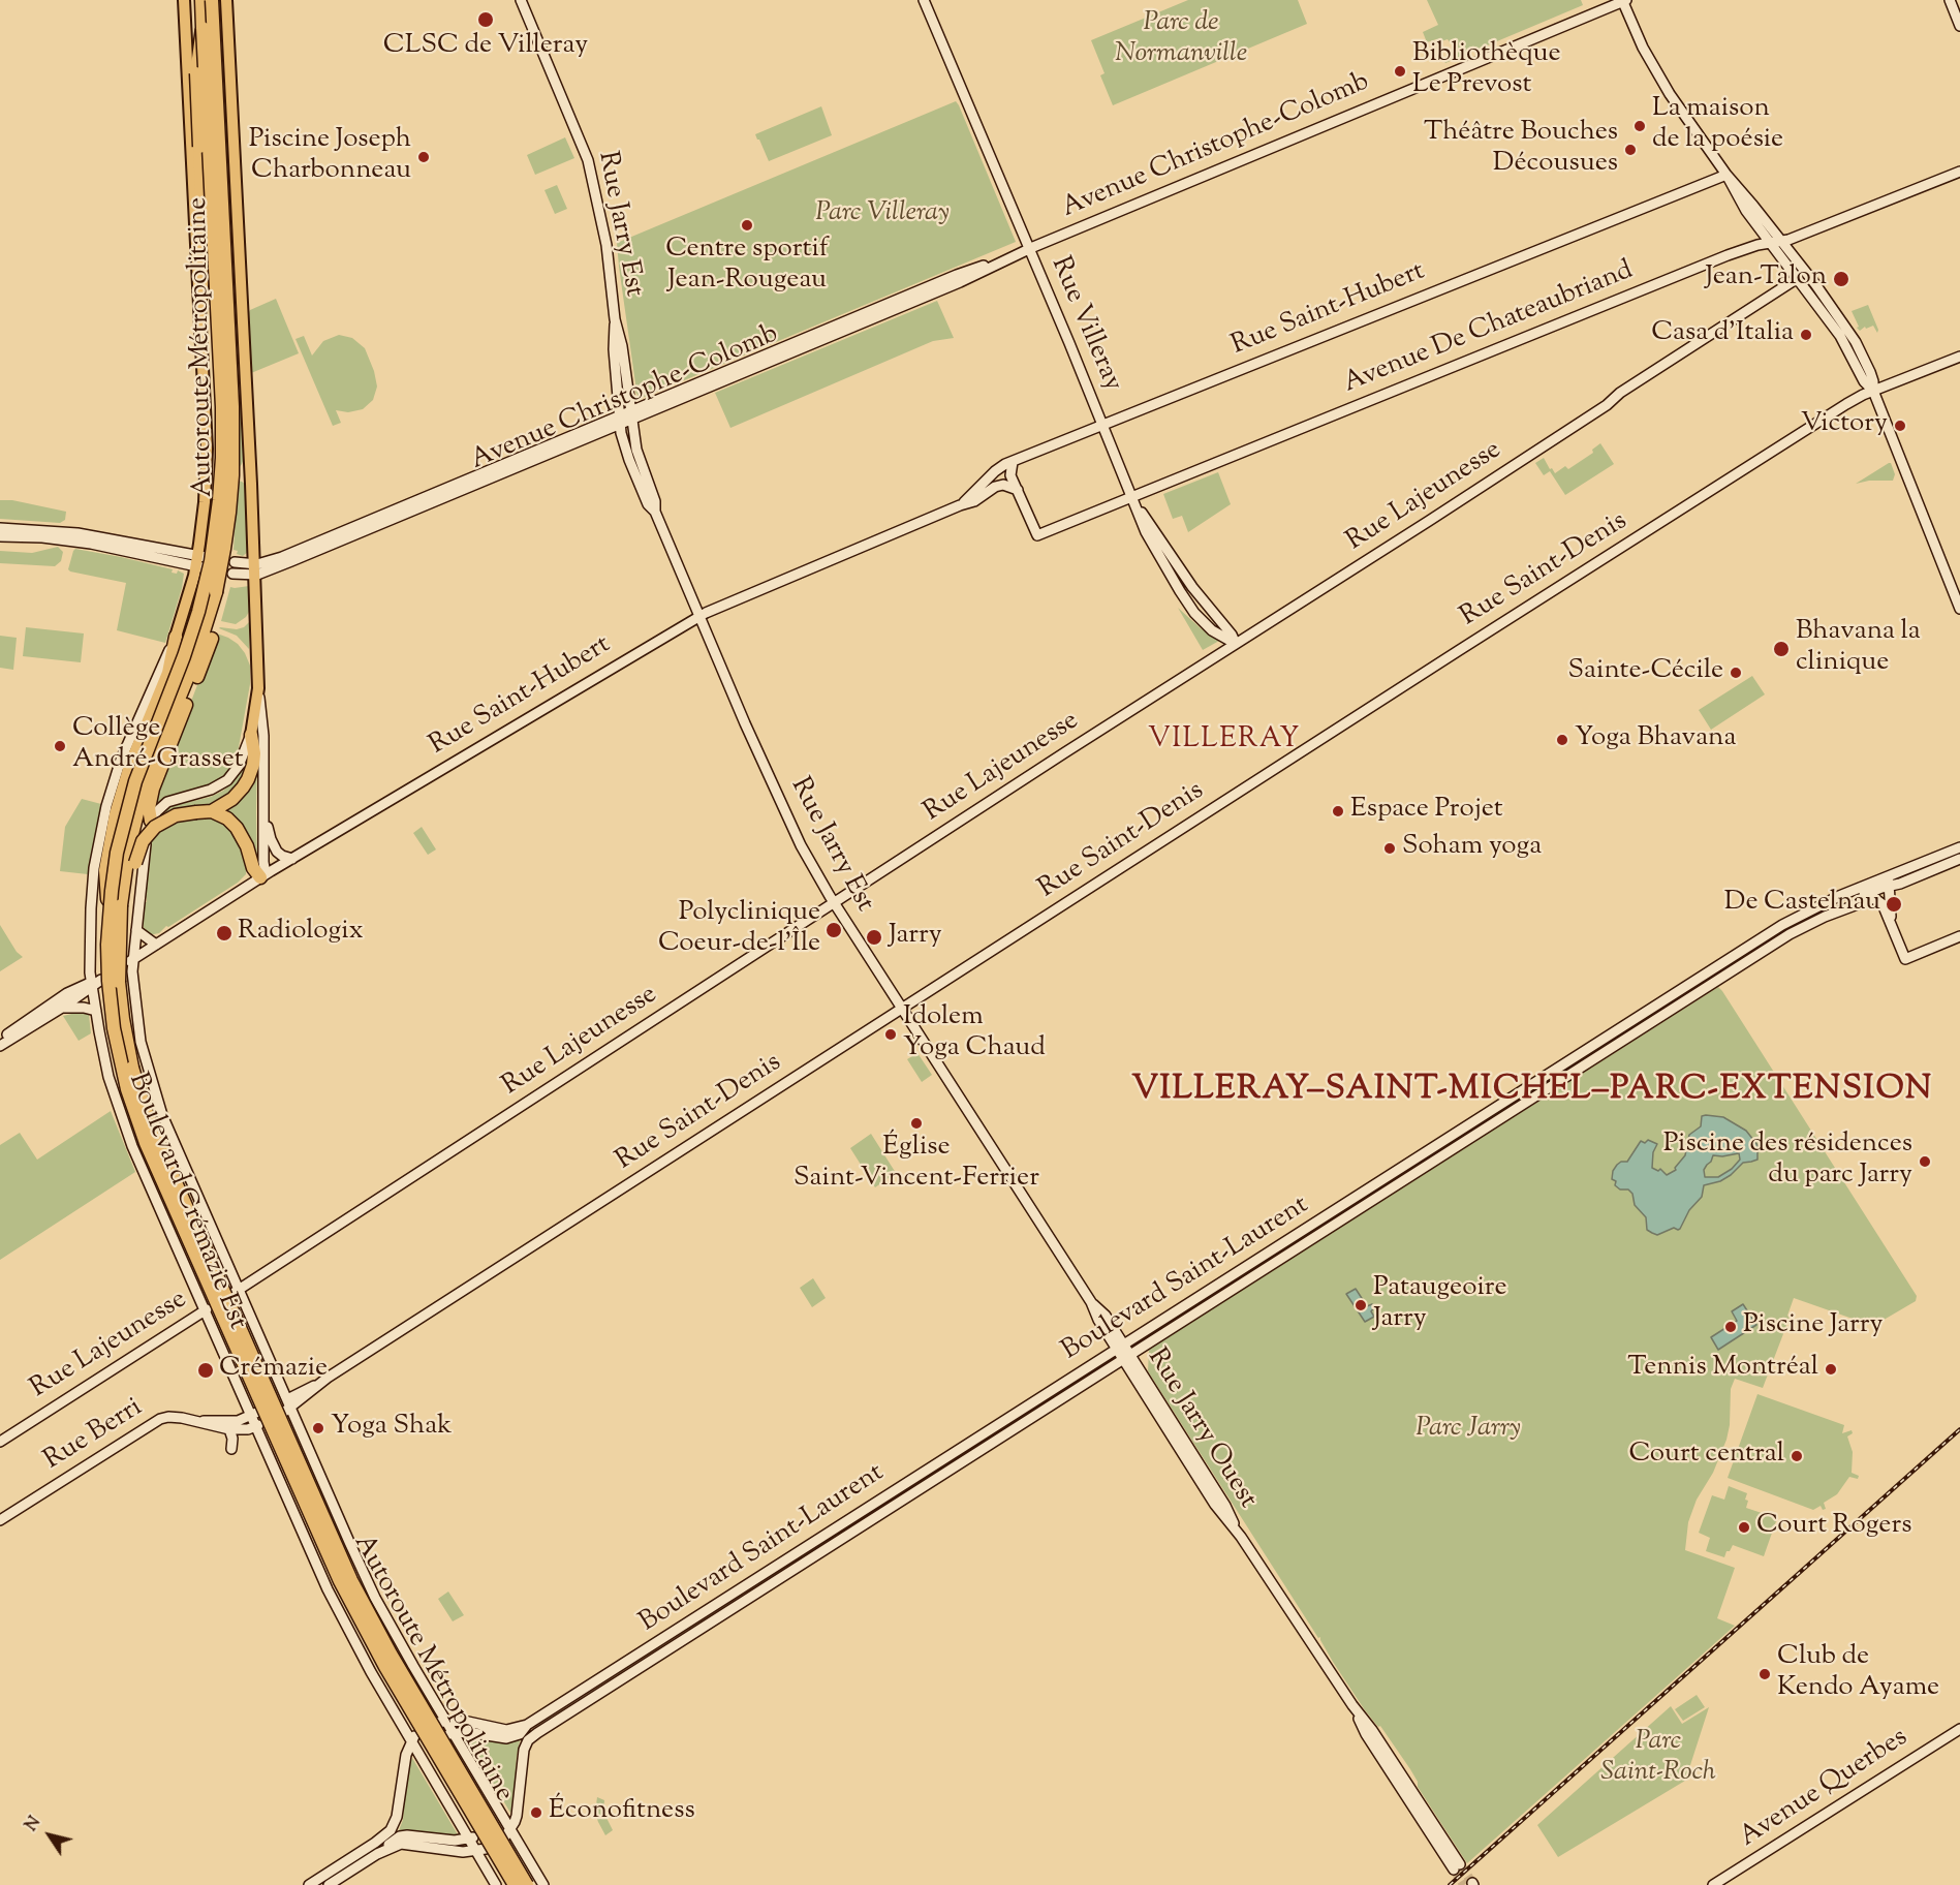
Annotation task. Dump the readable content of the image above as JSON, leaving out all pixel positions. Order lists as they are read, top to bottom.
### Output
{
  "streets": {
    "highway": ["Autoroute Métropolitaine"],
    "main road": [
      "Avenue Christophe-Colomb",
      "Rue Jarry Est",
      "Rue Saint-Hubert",
      "Rue Villeray",
      "Avenue De Chateaubriand",
      "Rue Lajeunesse",
      "Rue Saint-Denis",
      "Boulevard Crémazie Est",
      "Boulevard Saint-Laurent",
      "Rue Jarry Ouest",
      "Rue Berri",
      "Avenue Querbes"
    ]
  },
  "crossings": [
    ["Avenue Christophe-Colomb", "Rue Jarry Est"],
    ["Avenue Christophe-Colomb", "Rue Villeray"],
    ["Rue Jarry Est", "Rue Saint-Hubert"],
    ["Rue Jarry Est", "Rue Lajeunesse"],
    ["Rue Jarry Est", "Rue Saint-Denis"],
    ["Rue Jarry Est", "Boulevard Saint-Laurent"],
    ["Rue Jarry Est", "Rue Jarry Ouest"],
    ["Rue Saint-Hubert", "Rue Villeray"],
    ["Rue Saint-Hubert", "Avenue De Chateaubriand"],
    ["Rue Saint-Hubert", "Boulevard Crémazie Est"],
    ["Rue Villeray", "Avenue De Chateaubriand"],
    ["Rue Villeray", "Rue Lajeunesse"],
    ["Rue Lajeunesse", "Boulevard Crémazie Est"],
    ["Rue Saint-Denis", "Boulevard Crémazie Est"],
    ["Boulevard Crémazie Est", "Boulevard Saint-Laurent"],
    ["Boulevard Crémazie Est", "Rue Berri"],
    ["Boulevard Saint-Laurent", "Rue Jarry Ouest"]
  ],
  "districts": ["VILLERAY", "VILLERAY–SAINT-MICHEL–PARC-EXTENSION"],
  "parks": [
    "Parc de Normanville",
    "Parc Villeray",
    "Parc Jarry",
    "Parc Saint-Roch"
  ],
  "places": [
    "CLSC de Villeray",
    "Bibliothèque Le Prevost",
    "La maison de la poésie",
    "Théâtre Bouches Décousues",
    "Piscine Joseph Charbonneau",
    "Centre sportif Jean-Rougeau",
    "Jean-Talon",
    "Casa d'Italia",
    "Victory",
    "Bhavana la clinique",
    "Sainte-Cécile",
    "Yoga Bhavana",
    "Collège André-Grasset",
    "Espace Projet",
    "Soham yoga",
    "De Castelnau",
    "Polyclinique Coeur-de-l'Île",
    "Radiologix",
    "Jarry",
    "Idolem Yoga Chaud",
    "Église Saint-Vincent-Ferrier",
    "Piscine des résidences du parc Jarry",
    "Pataugeoire Jarry",
    "Piscine Jarry",
    "Tennis Montréal",
    "Crémazie",
    "Yoga Shak",
    "Court central",
    "Court Rogers",
    "Club de Kendo Ayame",
    "Éconofitness"
  ],
  "north": "top left"
}
